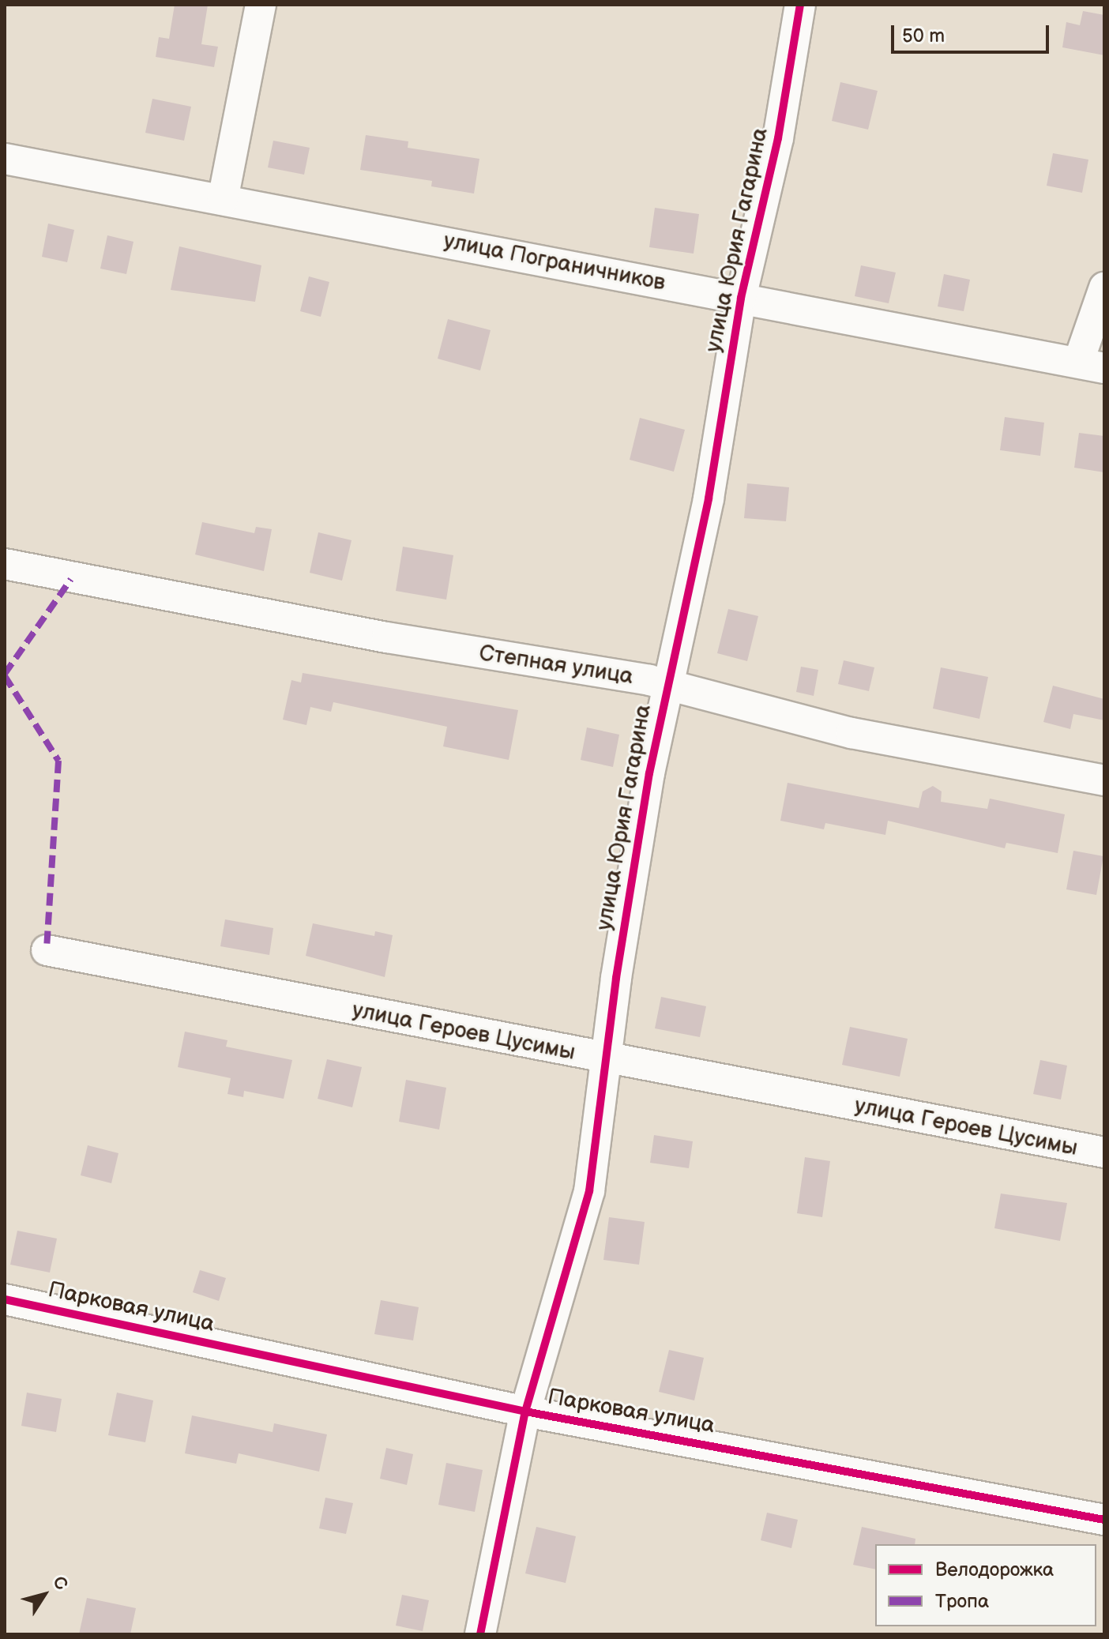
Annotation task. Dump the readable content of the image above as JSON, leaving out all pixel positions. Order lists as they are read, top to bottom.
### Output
{
  "streets": {
    "street": [
      "улица Юрия Гагарина",
      "улица Пограничников",
      "Степная улица",
      "улица Героев Цусимы",
      "Парковая улица"
    ]
  },
  "crossings": [
    ["улица Юрия Гагарина", "улица Пограничников"],
    ["улица Юрия Гагарина", "Степная улица"],
    ["улица Юрия Гагарина", "улица Героев Цусимы"],
    ["улица Юрия Гагарина", "Парковая улица"]
  ],
  "legend": ["Велодорожка", "Тропа"],
  "scale_bar": "50 m",
  "north": "top right"
}
